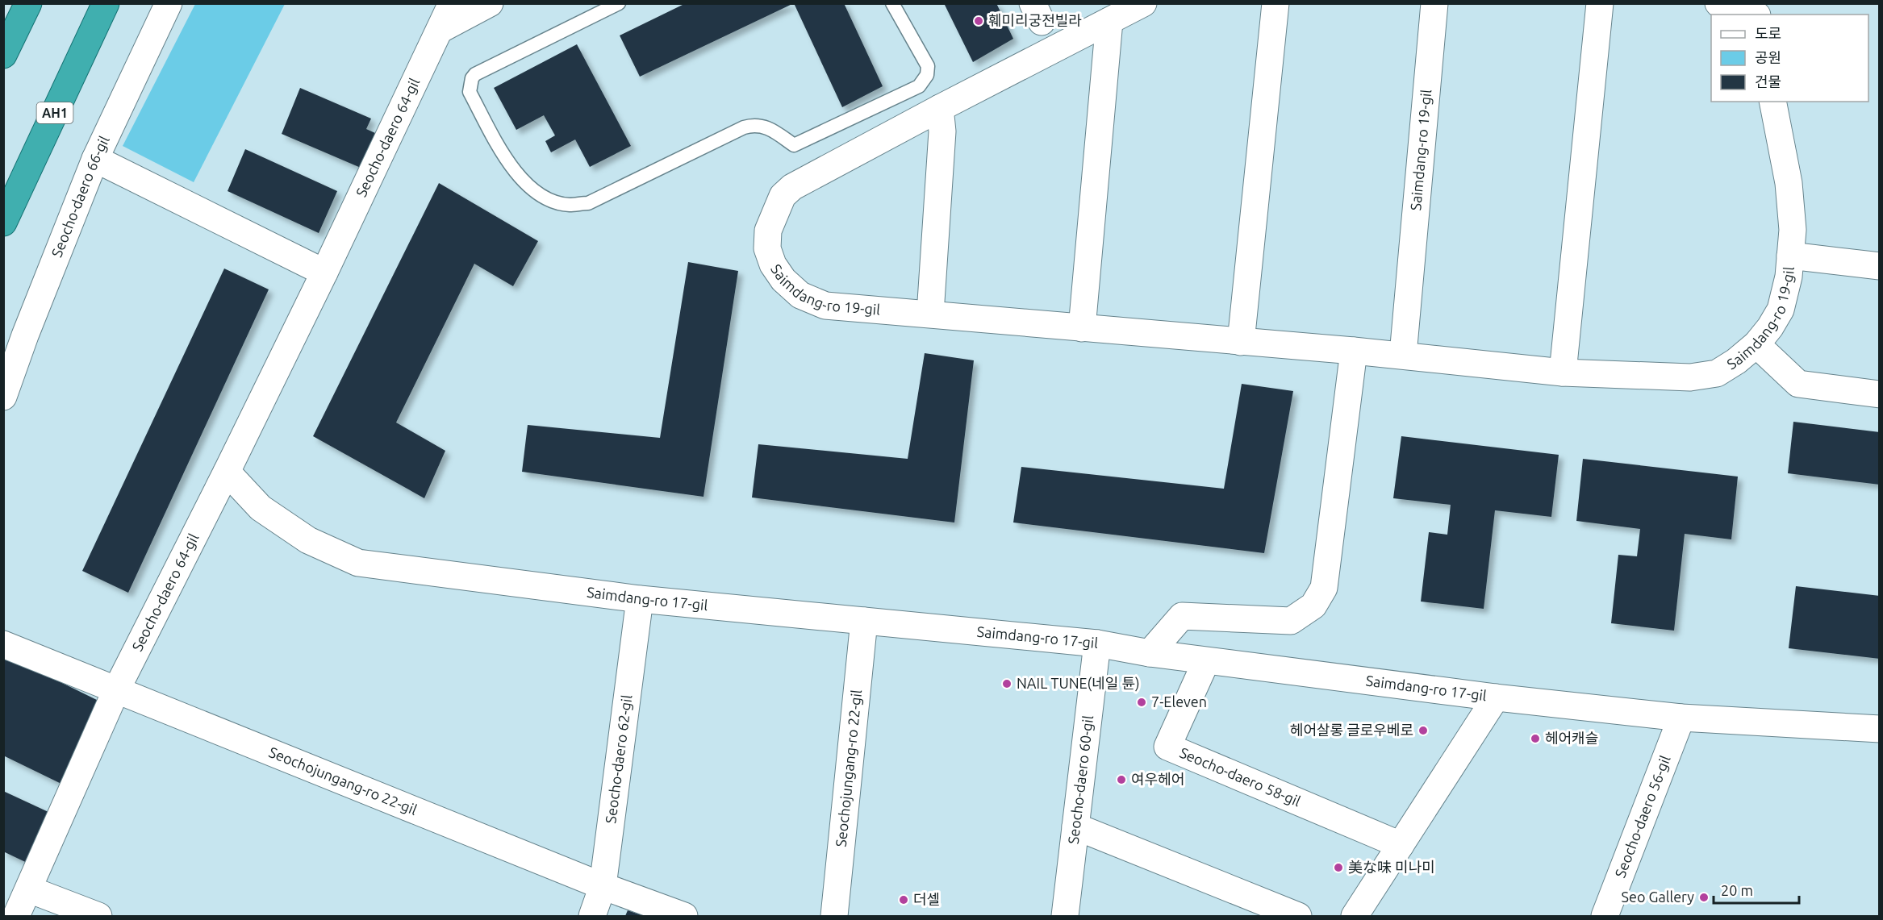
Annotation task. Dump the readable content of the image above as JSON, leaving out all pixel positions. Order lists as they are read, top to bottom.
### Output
{
  "streets": {
    "highway": ["AH1"],
    "street": [
      "Seocho-daero 64-gil",
      "Saimdang-ro 19-gil",
      "Seocho-daero 66-gil",
      "Saimdang-ro 17-gil",
      "Seocho-daero 62-gil",
      "Seochojungang-ro 22-gil",
      "Seocho-daero 58-gil",
      "Seocho-daero 60-gil",
      "Seocho-daero 56-gil"
    ]
  },
  "crossings": [
    ["Seocho-daero 64-gil", "Saimdang-ro 17-gil"],
    ["Seocho-daero 64-gil", "Seochojungang-ro 22-gil"],
    ["Saimdang-ro 17-gil", "Seocho-daero 62-gil"],
    ["Saimdang-ro 17-gil", "Seochojungang-ro 22-gil"],
    ["Saimdang-ro 17-gil", "Seocho-daero 58-gil"],
    ["Saimdang-ro 17-gil", "Seocho-daero 60-gil"],
    ["Saimdang-ro 17-gil", "Seocho-daero 56-gil"],
    ["Seocho-daero 62-gil", "Seochojungang-ro 22-gil"]
  ],
  "places": [
    "훼미리궁전빌라",
    "NAIL TUNE(네일 튠)",
    "7-Eleven",
    "헤어살롱 글로우베로",
    "헤어캐슬",
    "여우헤어",
    "美な味 미나미",
    "Seo Gallery",
    "더셀"
  ],
  "legend": ["도로", "공원", "건물"],
  "scale_bar": "20 m"
}
